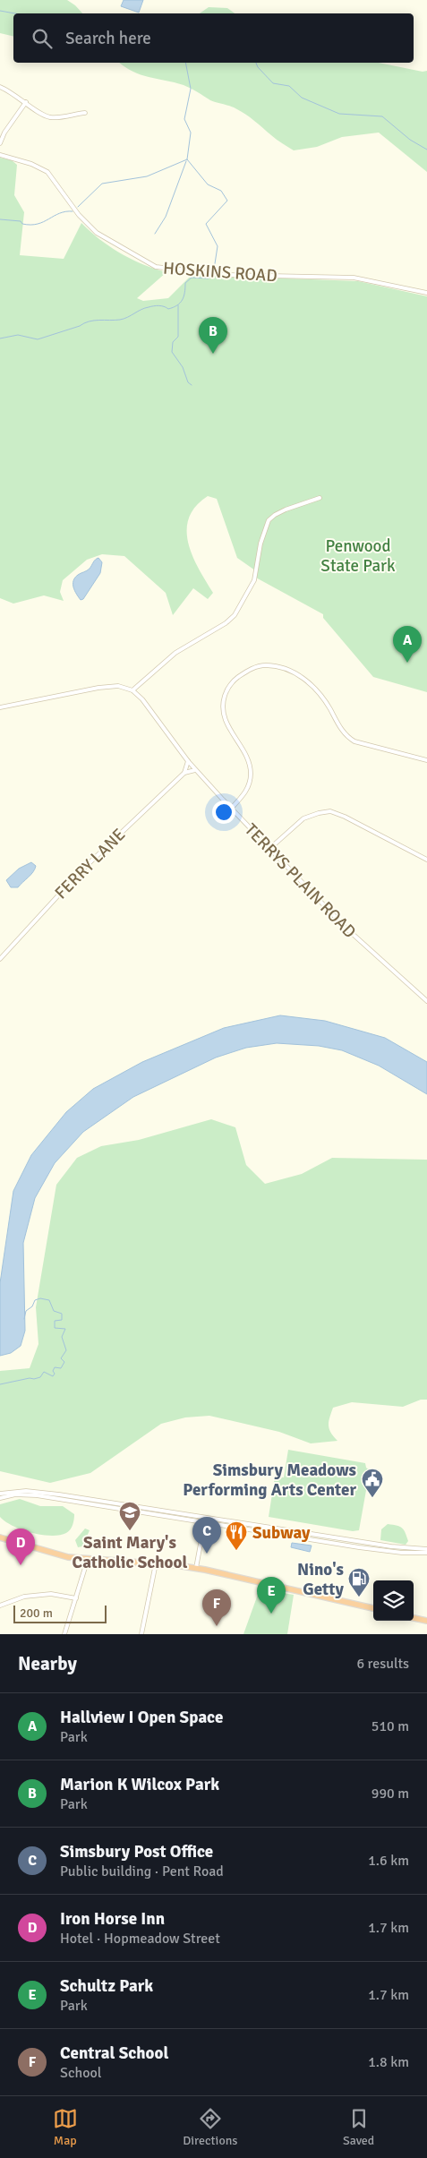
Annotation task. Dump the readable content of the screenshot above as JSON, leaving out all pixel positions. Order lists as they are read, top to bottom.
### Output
{
  "streets": {
    "street": ["HOSKINS ROAD", "FERRY LANE", "TERRYS PLAIN ROAD"]
  },
  "crossings": [
    ["FERRY LANE", "TERRYS PLAIN ROAD"]
  ],
  "parks": ["Penwood State Park"],
  "places": {
    "public building": ["Simsbury Meadows Performing Arts Center"],
    "school or university": ["Saint Mary's Catholic School"],
    "restaurant": ["Subway"],
    "fuel station": ["Nino's Getty"]
  },
  "scale_bar": "200 m",
  "page": {
    "search": "Search here",
    "pins": [
      "B",
      "A",
      "C",
      "D",
      "E",
      "F"
    ],
    "scale": "200 m",
    "heading": ["Nearby", "6 results"],
    "list": [
      {
        "mark": "A",
        "name": "Hallview I Open Space",
        "note": "Park",
        "value": "510 m"
      },
      {
        "mark": "B",
        "name": "Marion K Wilcox Park",
        "note": "Park",
        "value": "990 m"
      },
      {
        "mark": "C",
        "name": "Simsbury Post Office",
        "note": "Public building · Pent Road",
        "value": "1.6 km"
      },
      {
        "mark": "D",
        "name": "Iron Horse Inn",
        "note": "Hotel · Hopmeadow Street",
        "value": "1.7 km"
      },
      {
        "mark": "E",
        "name": "Schultz Park",
        "note": "Park",
        "value": "1.7 km"
      },
      {
        "mark": "F",
        "name": "Central School",
        "note": "School",
        "value": "1.8 km"
      }
    ],
    "nav": ["Map", "Directions", "Saved"]
  }
}
